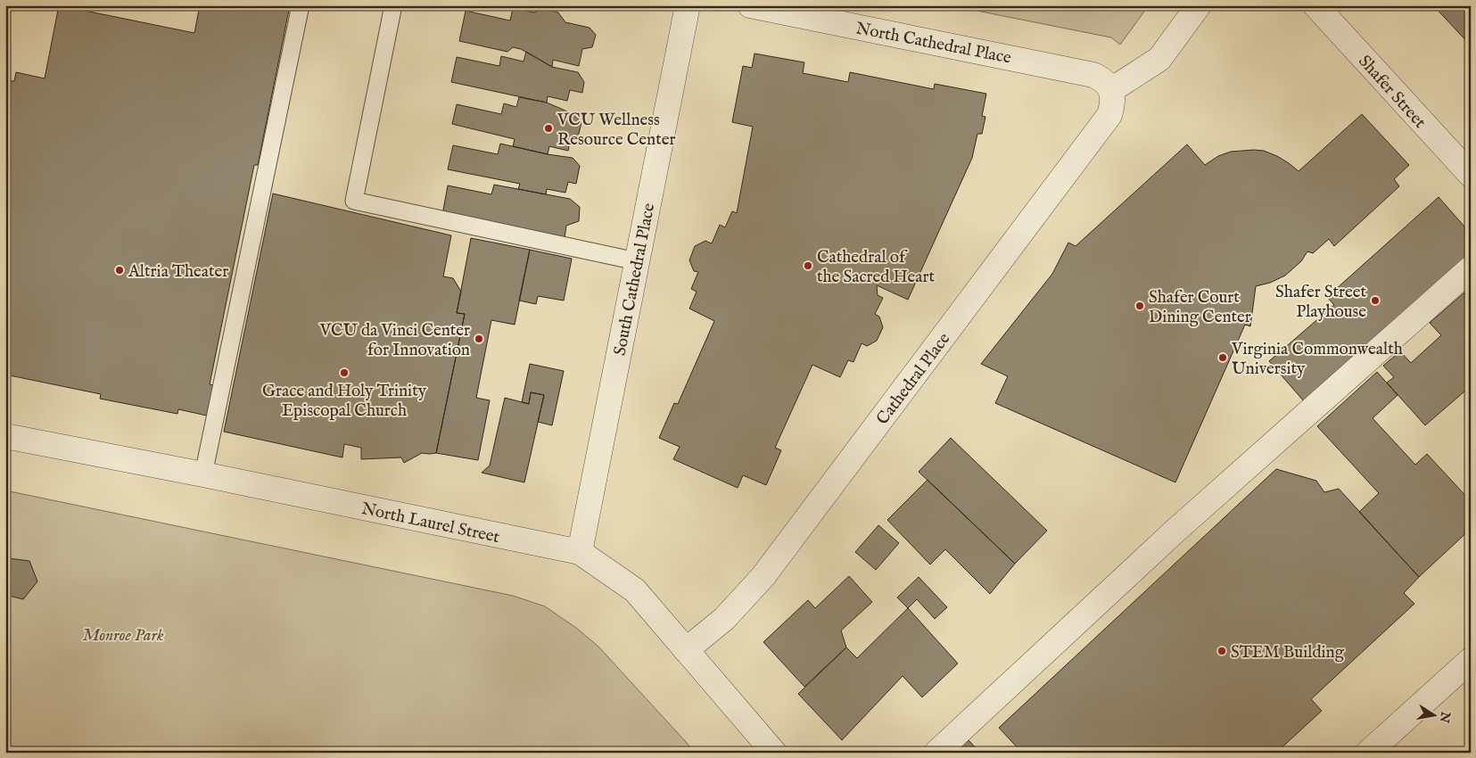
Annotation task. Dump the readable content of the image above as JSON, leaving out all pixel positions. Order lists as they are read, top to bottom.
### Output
{
  "streets": {
    "street": [
      "North Cathedral Place",
      "Shafer Street",
      "South Cathedral Place",
      "Cathedral Place",
      "North Laurel Street"
    ]
  },
  "crossings": [
    ["North Cathedral Place", "Cathedral Place"],
    ["South Cathedral Place", "North Laurel Street"],
    ["Cathedral Place", "North Laurel Street"]
  ],
  "parks": ["Monroe Park"],
  "places": [
    "VCU Wellness Resource Center",
    "Cathedral of the Sacred Heart",
    "Altria Theater",
    "Shafer Street Playhouse",
    "Shafer Court Dining Center",
    "VCU da Vinci Center for Innovation",
    "Virginia Commonwealth University",
    "Grace and Holy Trinity Episcopal Church",
    "STEM Building"
  ],
  "north": "right"
}
